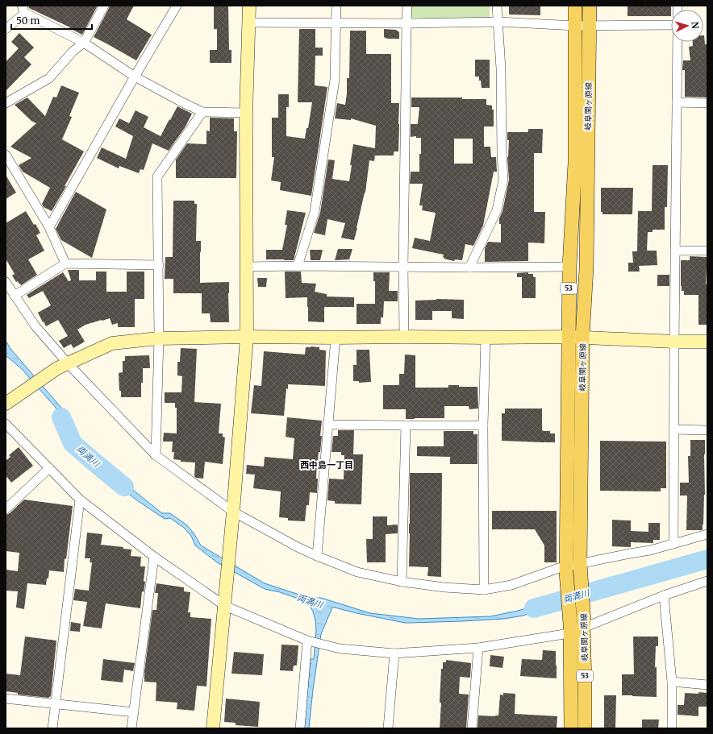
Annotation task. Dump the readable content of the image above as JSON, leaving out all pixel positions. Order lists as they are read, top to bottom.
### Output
{
  "streets": {
    "main road": ["岐阜関ヶ原線", "53"]
  },
  "districts": ["西中島一丁目"],
  "water": ["両満川"],
  "scale_bar": "50 m",
  "north": "right"
}
